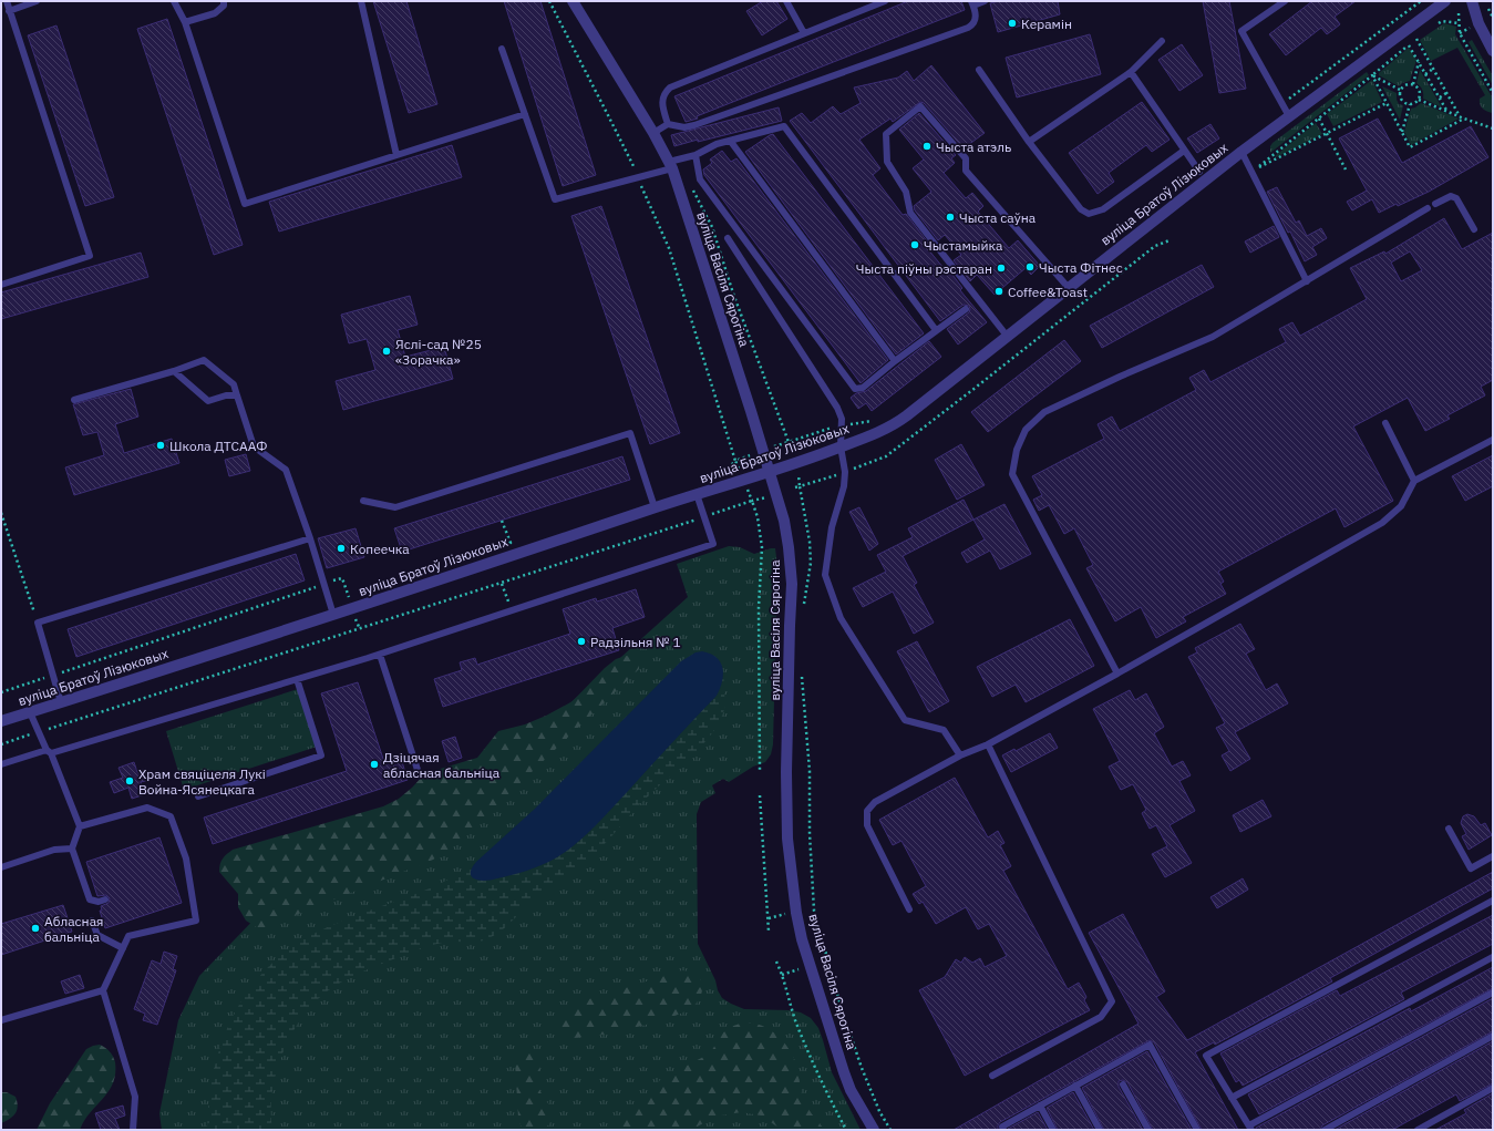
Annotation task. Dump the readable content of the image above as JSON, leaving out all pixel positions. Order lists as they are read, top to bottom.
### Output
{
  "streets": {
    "street": ["вуліца Братоў Лізюковых", "вуліца Васіля Сярогіна"]
  },
  "crossings": [
    ["вуліца Братоў Лізюковых", "вуліца Васіля Сярогіна"]
  ],
  "places": [
    "Керамін",
    "Чыста атэль",
    "Чыста саўна",
    "Чыстамыйка",
    "Чыста Фітнес",
    "Чыста піўны рэстаран",
    "Coffee&Toast",
    "Яслі-сад №25 «Зорачка»",
    "Школа ДТСААФ",
    "Копеечка",
    "Радзільня № 1",
    "Дзіцячая абласная бальніца",
    "Храм свяціцеля Лукі Война-Ясянецкага",
    "Абласная бальніца"
  ]
}
